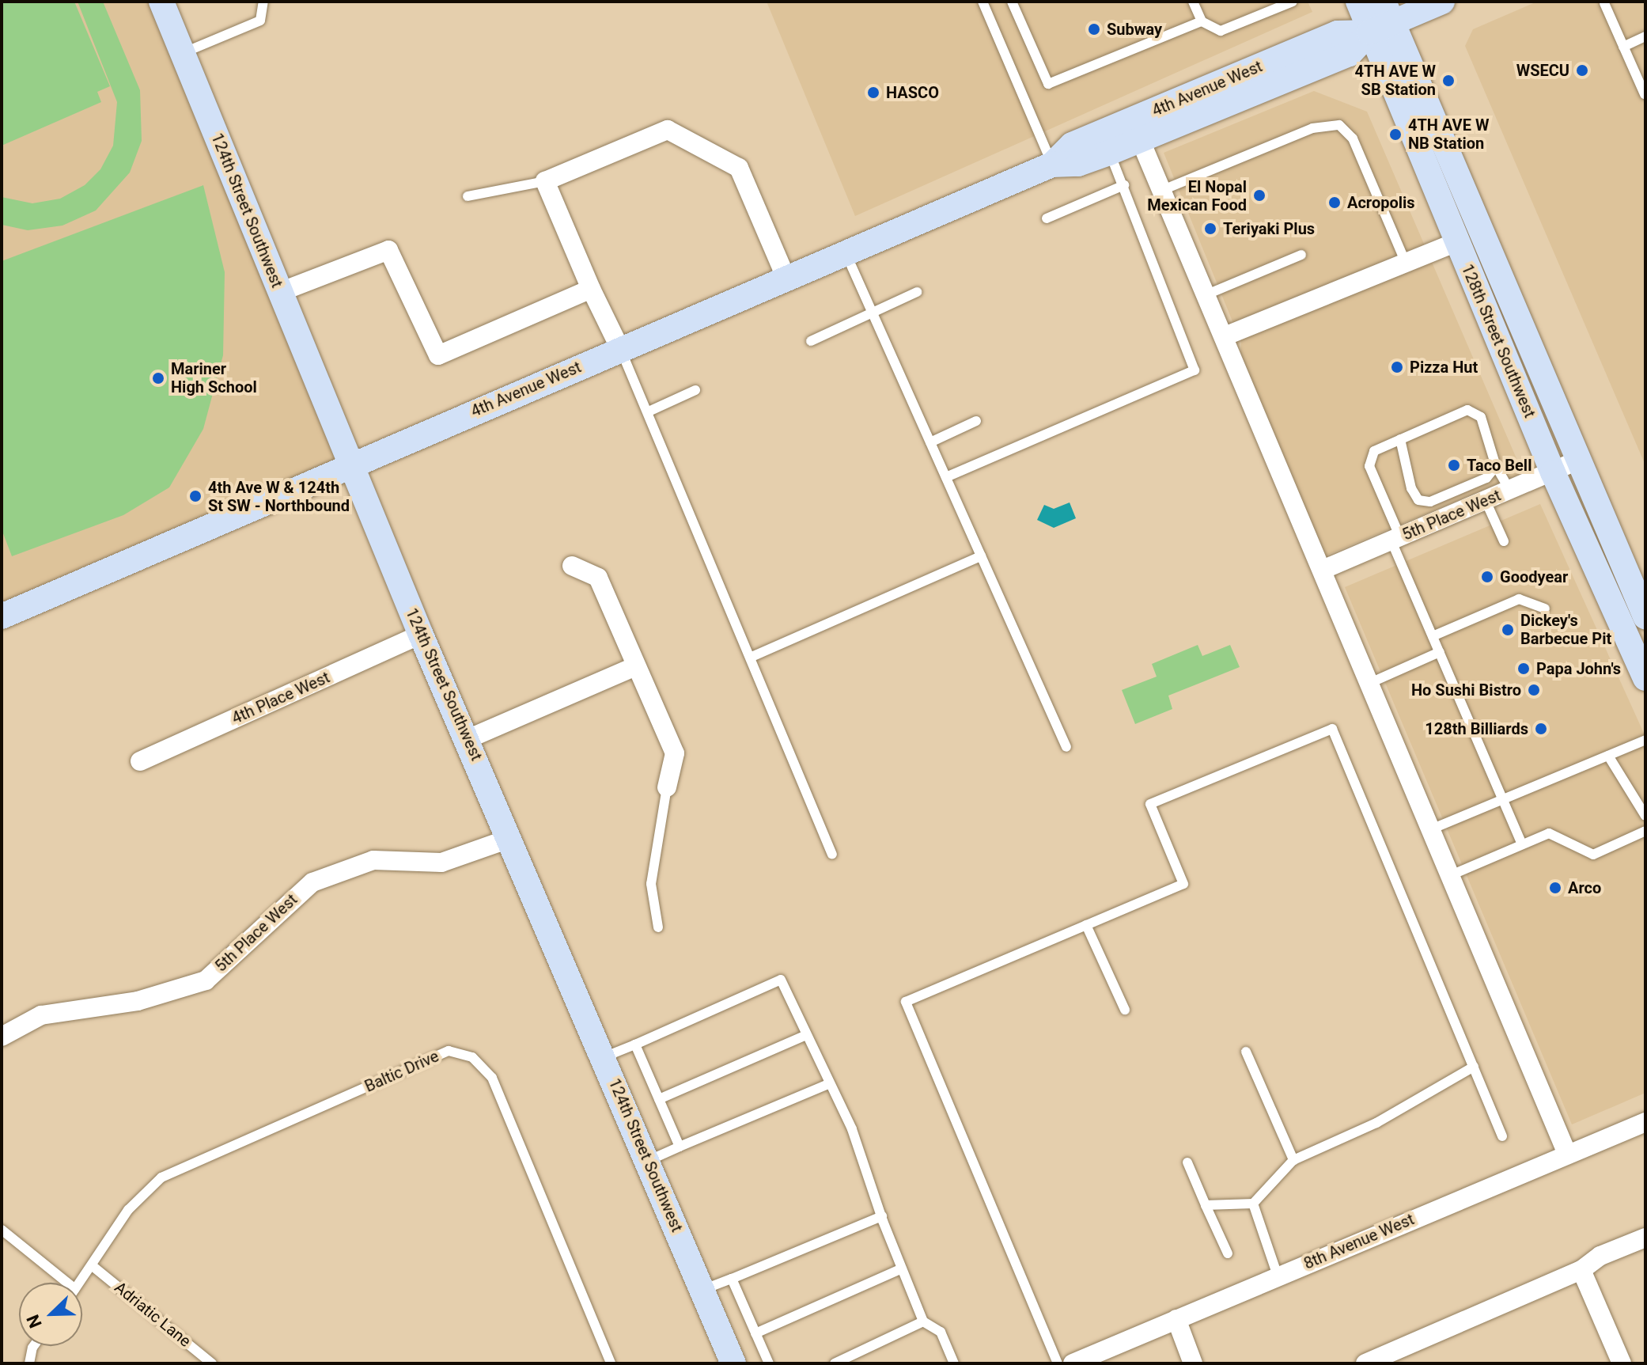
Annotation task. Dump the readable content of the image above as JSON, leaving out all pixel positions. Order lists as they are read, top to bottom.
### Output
{
  "streets": {
    "street": [
      "4th Avenue West",
      "124th Street Southwest",
      "128th Street Southwest",
      "5th Place West",
      "4th Place West",
      "8th Avenue West"
    ],
    "lane": ["Baltic Drive", "Adriatic Lane"]
  },
  "crossings": [
    ["4th Avenue West", "124th Street Southwest"],
    ["4th Avenue West", "128th Street Southwest"],
    ["124th Street Southwest", "5th Place West"],
    ["124th Street Southwest", "4th Place West"],
    ["128th Street Southwest", "5th Place West"],
    ["Baltic Drive", "Adriatic Lane"]
  ],
  "places": [
    "Subway",
    "WSECU",
    "4TH AVE W SB Station",
    "HASCO",
    "4TH AVE W NB Station",
    "El Nopal Mexican Food",
    "Acropolis",
    "Teriyaki Plus",
    "Pizza Hut",
    "Mariner High School",
    "Taco Bell",
    "4th Ave W & 124th St SW - Northbound",
    "Goodyear",
    "Dickey's Barbecue Pit",
    "Papa John's",
    "Ho Sushi Bistro",
    "128th Billiards",
    "Arco"
  ],
  "north": "bottom left"
}
